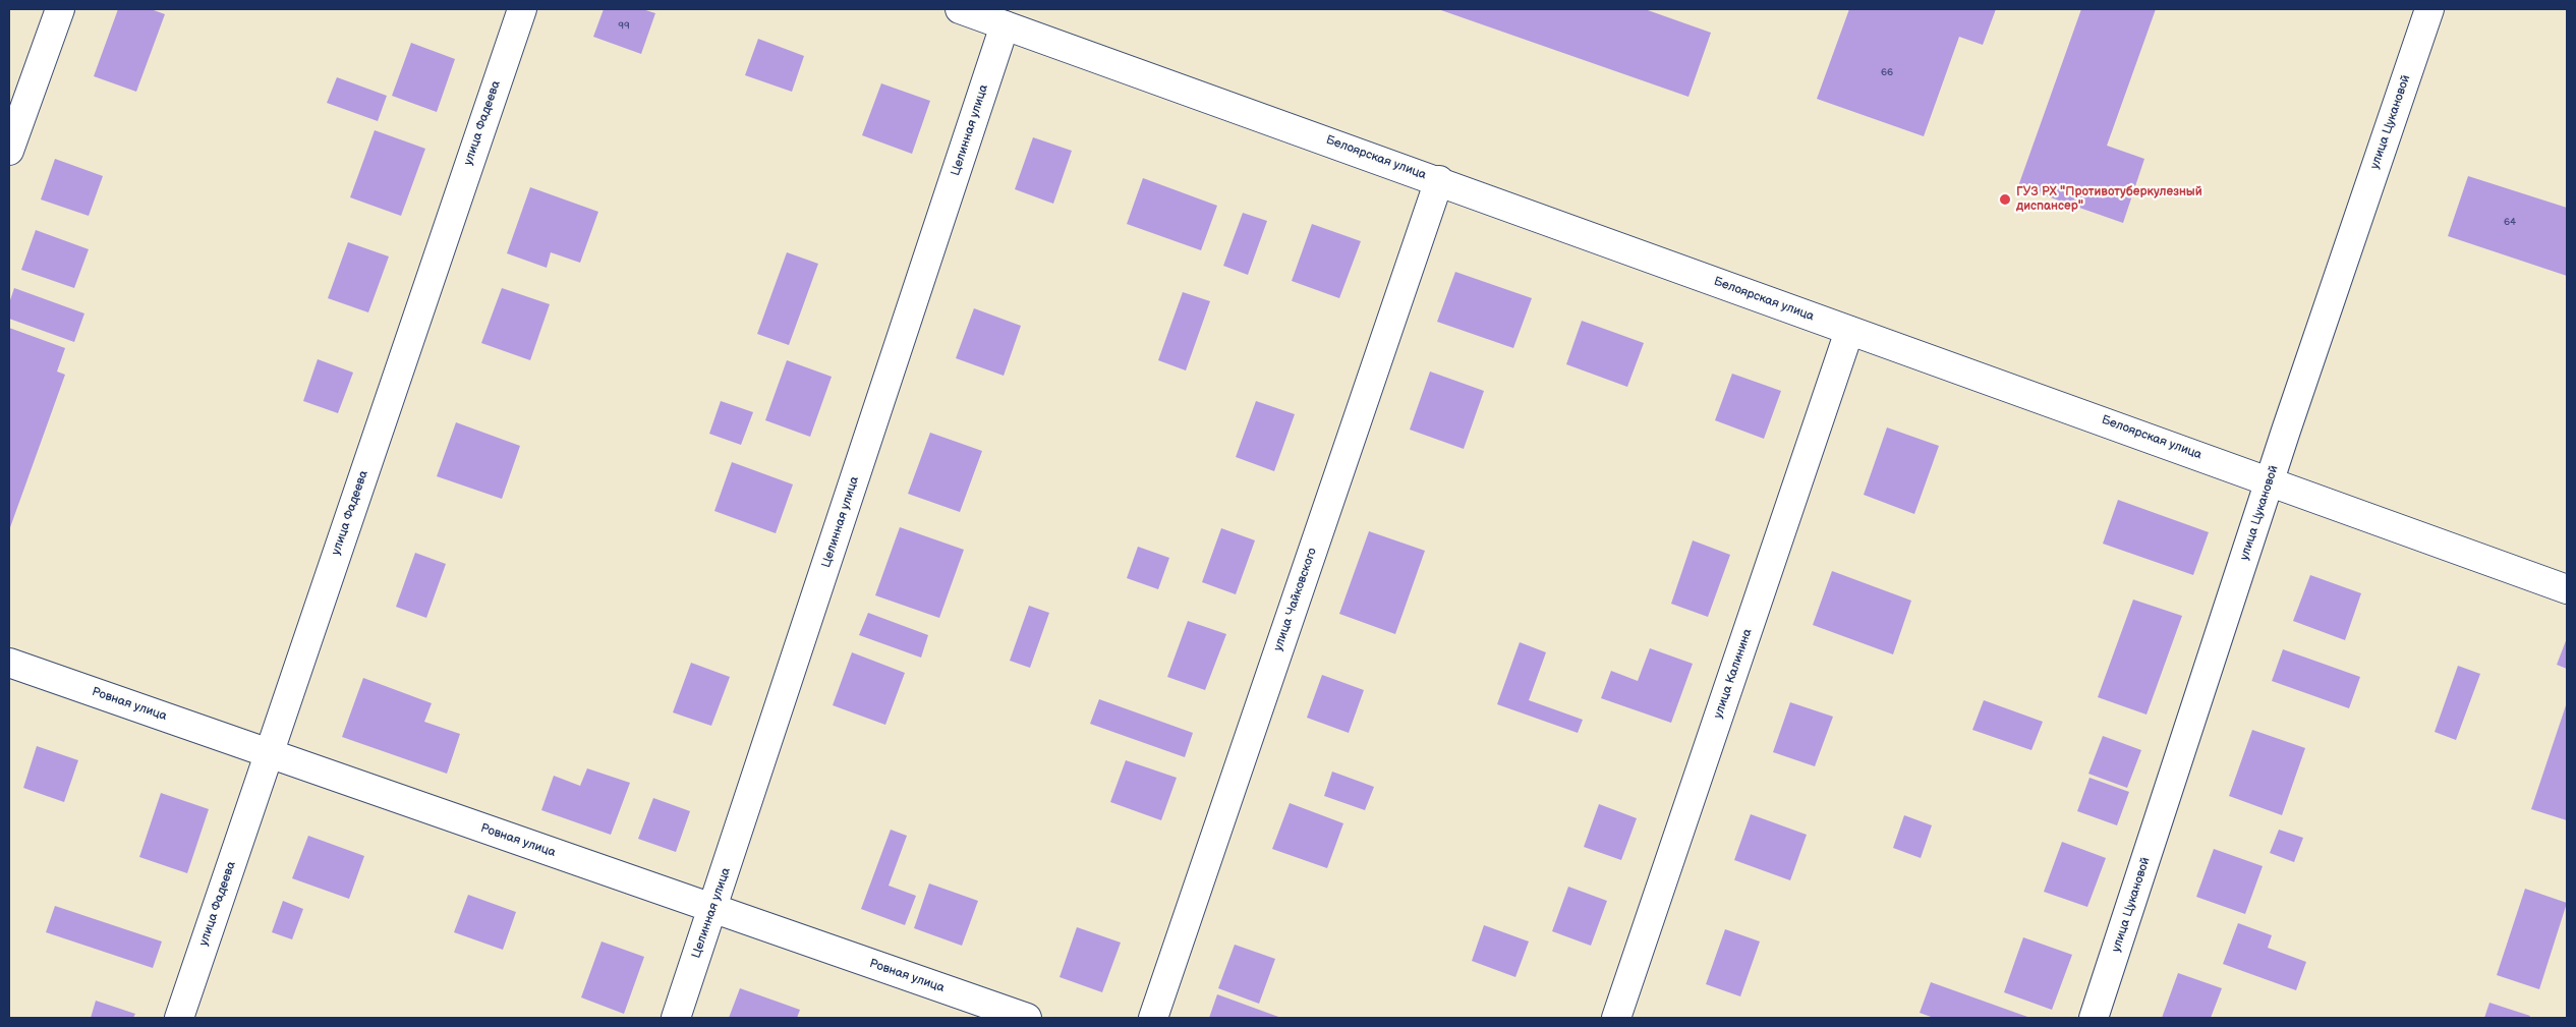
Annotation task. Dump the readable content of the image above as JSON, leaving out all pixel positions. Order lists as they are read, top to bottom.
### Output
{
  "streets": {
    "street": [
      "улица Цукановой",
      "улица Фадеева",
      "Целинная улица",
      "Белоярская улица",
      "улица Чайковского",
      "улица Калинина",
      "Ровная улица"
    ]
  },
  "crossings": [
    ["улица Цукановой", "Белоярская улица"],
    ["улица Фадеева", "Ровная улица"],
    ["Целинная улица", "Белоярская улица"],
    ["Целинная улица", "Ровная улица"],
    ["Белоярская улица", "улица Чайковского"],
    ["Белоярская улица", "улица Калинина"]
  ],
  "places": ["ГУЗ РХ \"Противотуберкулезный диспансер\""],
  "house_numbers": ["99", "66", "64"]
}
